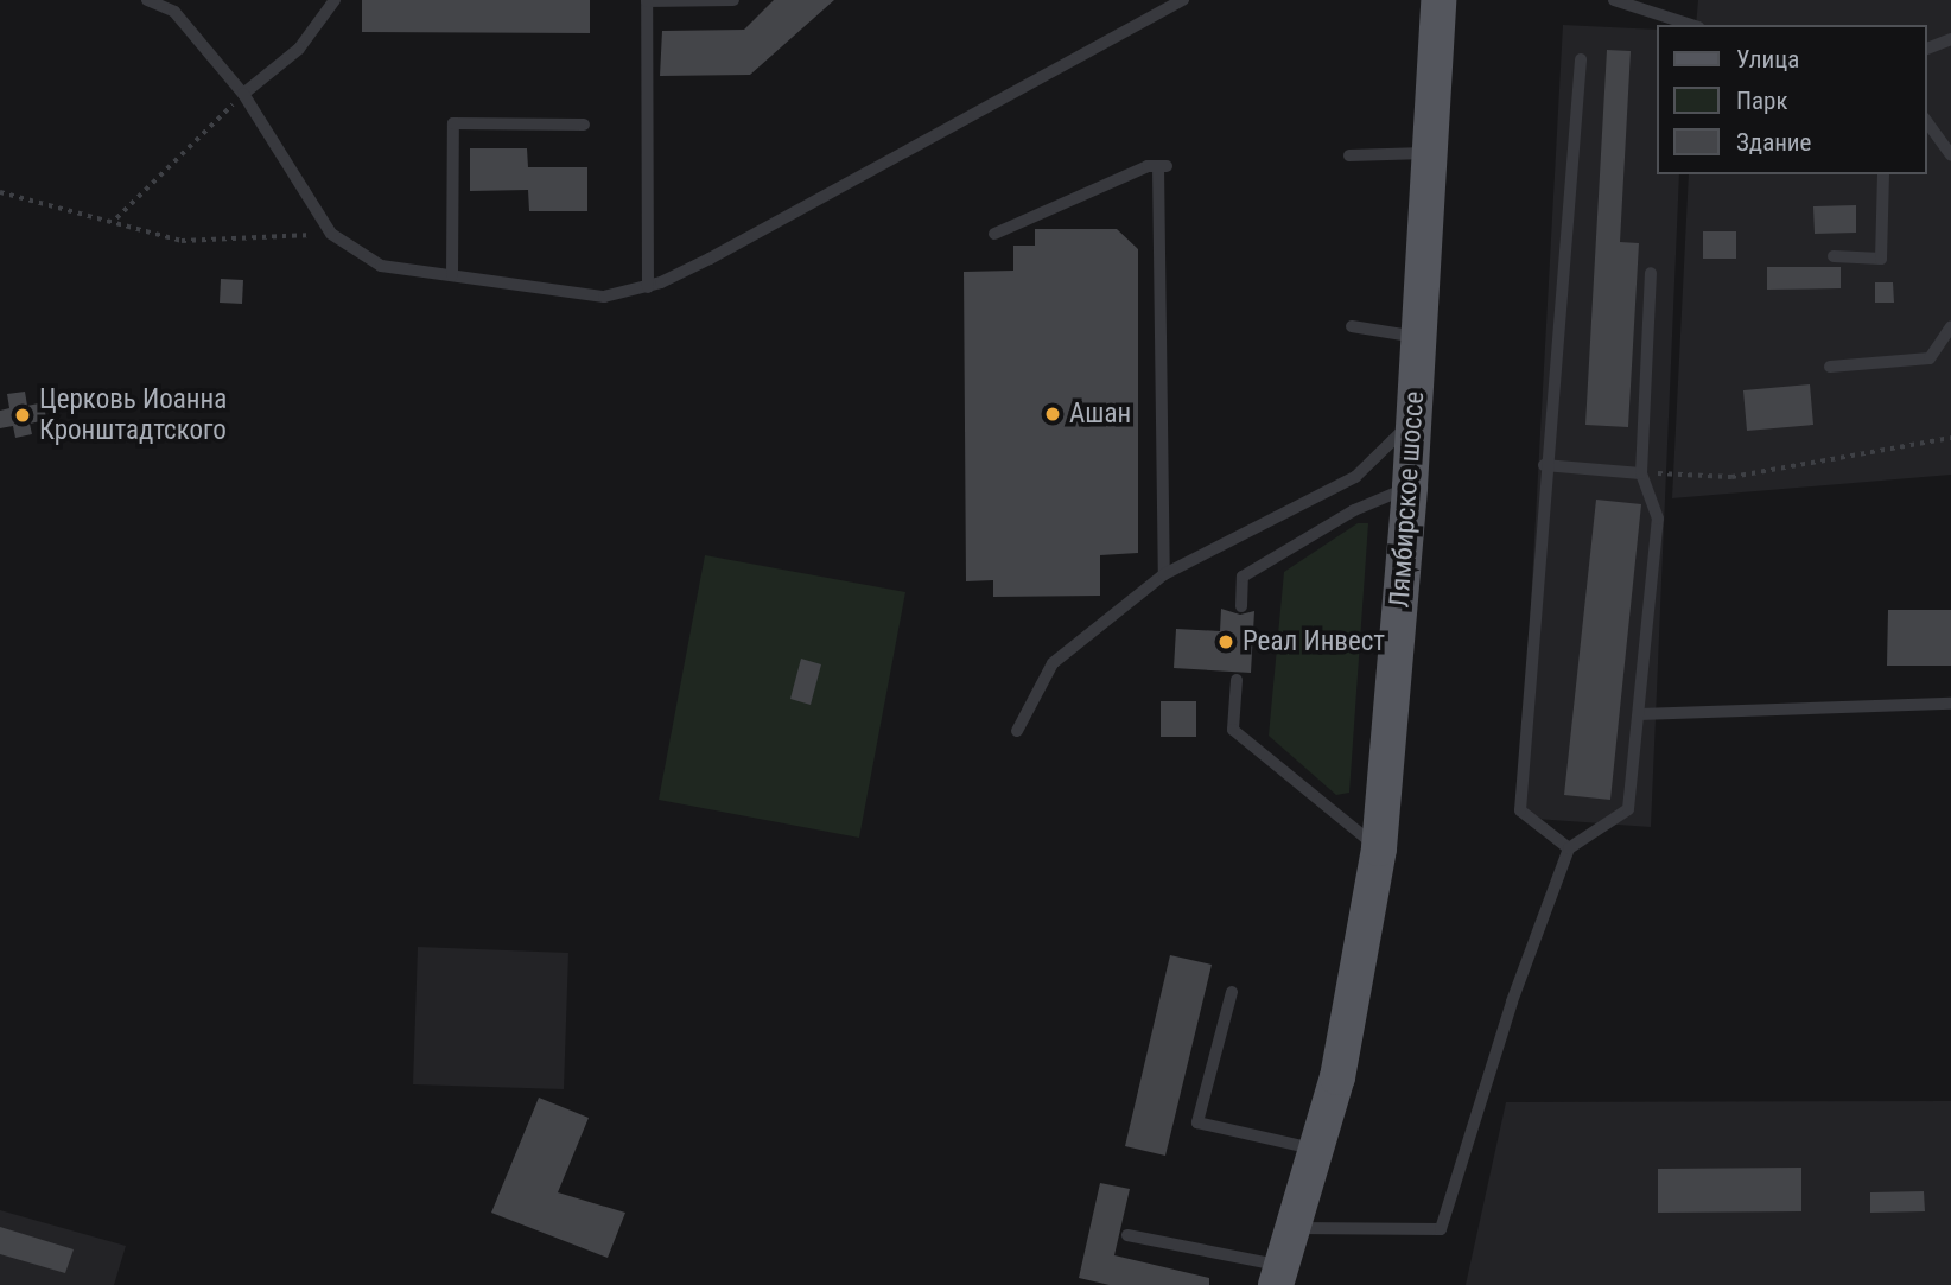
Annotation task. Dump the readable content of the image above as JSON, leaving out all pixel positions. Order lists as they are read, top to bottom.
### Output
{
  "streets": {
    "main road": ["Лямбирское шоссе"]
  },
  "places": ["Ашан", "Церковь Иоанна Кронштадтского", "Реал Инвест"],
  "legend": ["Улица", "Парк", "Здание"]
}
